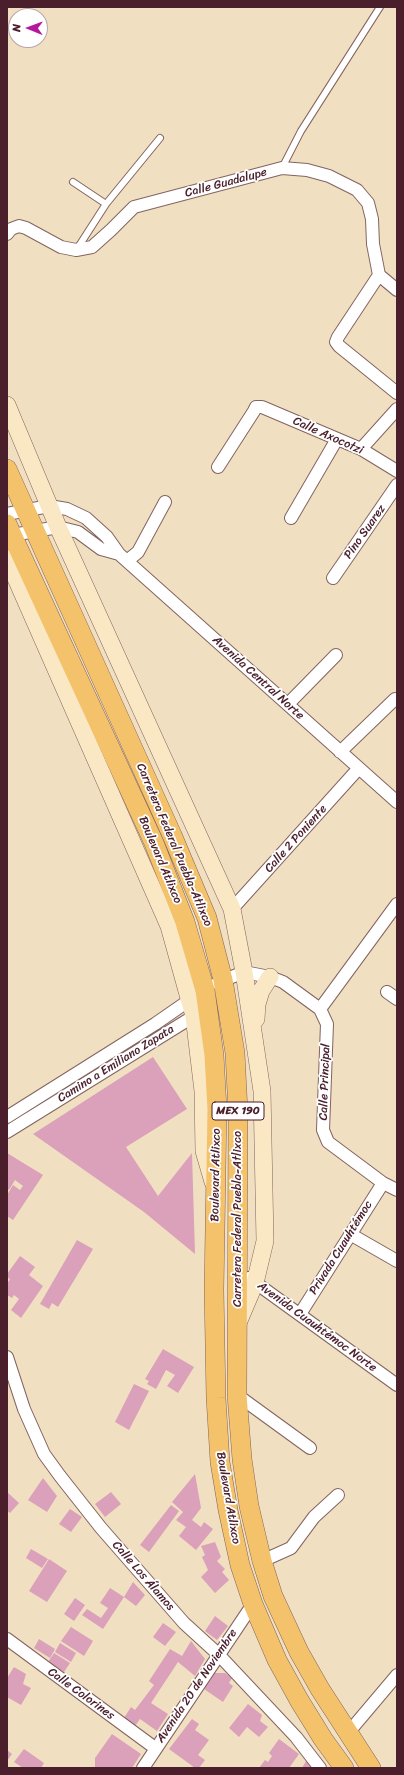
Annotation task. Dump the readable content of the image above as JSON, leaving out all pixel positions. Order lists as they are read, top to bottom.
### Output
{
  "streets": {
    "main road": ["Carretera Federal Puebla-Atlixco", "Boulevard Atlixco", "MEX 190"],
    "street": [
      "Calle Guadalupe",
      "Calle Axocotzi",
      "Pino Suarez",
      "Avenida Central Norte",
      "Calle 2 Poniente",
      "Camino a Emiliano Zapata",
      "Calle Principal",
      "Privada Cuauhtémoc",
      "Avenida Cuauhtémoc Norte",
      "Calle Los Álamos",
      "Avenida 20 de Noviembre",
      "Calle Colorines"
    ]
  },
  "crossings": [
    ["Avenida Central Norte", "Calle 2 Poniente"],
    ["Avenida Central Norte", "Carretera Federal Puebla-Atlixco"],
    ["Avenida Central Norte", "Boulevard Atlixco"],
    ["Carretera Federal Puebla-Atlixco", "Camino a Emiliano Zapata"],
    ["Carretera Federal Puebla-Atlixco", "Avenida Cuauhtémoc Norte"],
    ["Boulevard Atlixco", "Camino a Emiliano Zapata"],
    ["Boulevard Atlixco", "Avenida 20 de Noviembre"],
    ["Calle Principal", "Privada Cuauhtémoc"],
    ["Privada Cuauhtémoc", "Avenida Cuauhtémoc Norte"],
    ["Calle Los Álamos", "Avenida 20 de Noviembre"],
    ["Avenida 20 de Noviembre", "Calle Colorines"]
  ],
  "north": "left"
}
